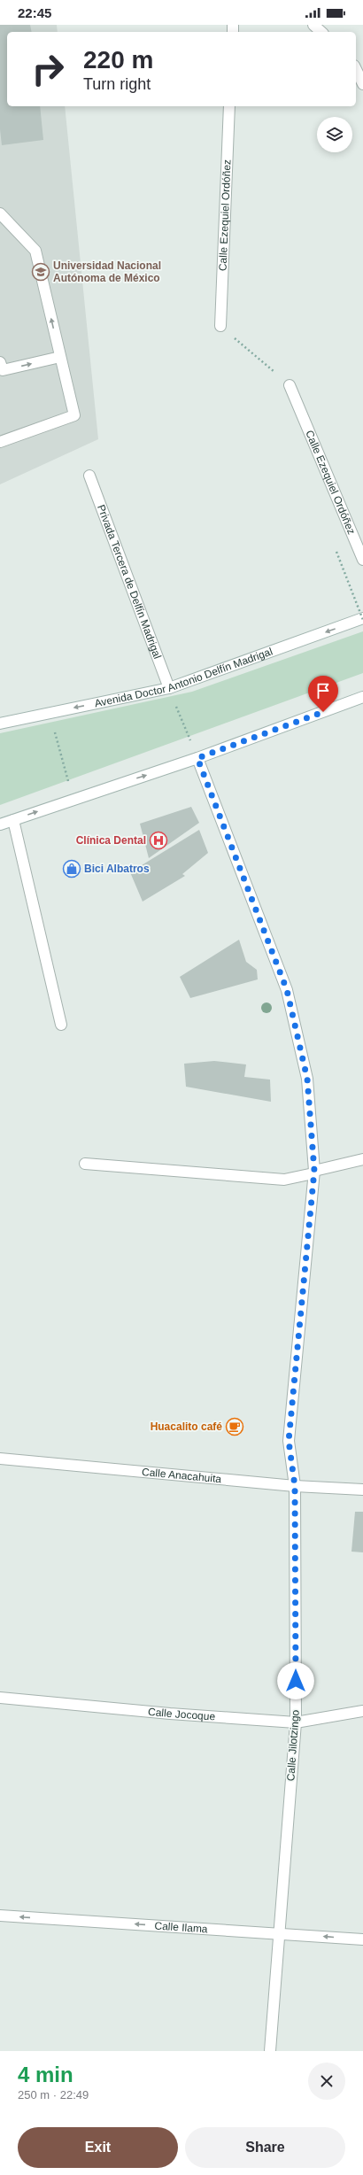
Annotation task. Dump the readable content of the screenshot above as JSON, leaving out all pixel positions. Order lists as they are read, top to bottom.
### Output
{
  "streets": {
    "street": [
      "Calle Ezequiel Ordóñez",
      "Privada Tercera de Delfín Madrigal",
      "Avenida Doctor Antonio Delfín Madrigal",
      "Calle Anacahuita",
      "Calle Jocoque",
      "Calle Jilotzingo",
      "Calle Ilama"
    ]
  },
  "crossings": [
    ["Privada Tercera de Delfín Madrigal", "Avenida Doctor Antonio Delfín Madrigal"],
    ["Calle Anacahuita", "Calle Jilotzingo"],
    ["Calle Jocoque", "Calle Jilotzingo"],
    ["Calle Jilotzingo", "Calle Ilama"]
  ],
  "one_way": ["Calle Ilama"],
  "places": {
    "school or university": ["Universidad Nacional Autónoma de México"],
    "hospital": ["Clínica Dental"],
    "shop": ["Bici Albatros"],
    "cafe": ["Huacalito café"]
  },
  "page": {
    "status": "22:45",
    "turn": ["220 m", "Turn right"],
    "heading": ["4 min", "250 m · 22:49"],
    "buttons": ["Exit", "Share"]
  }
}
